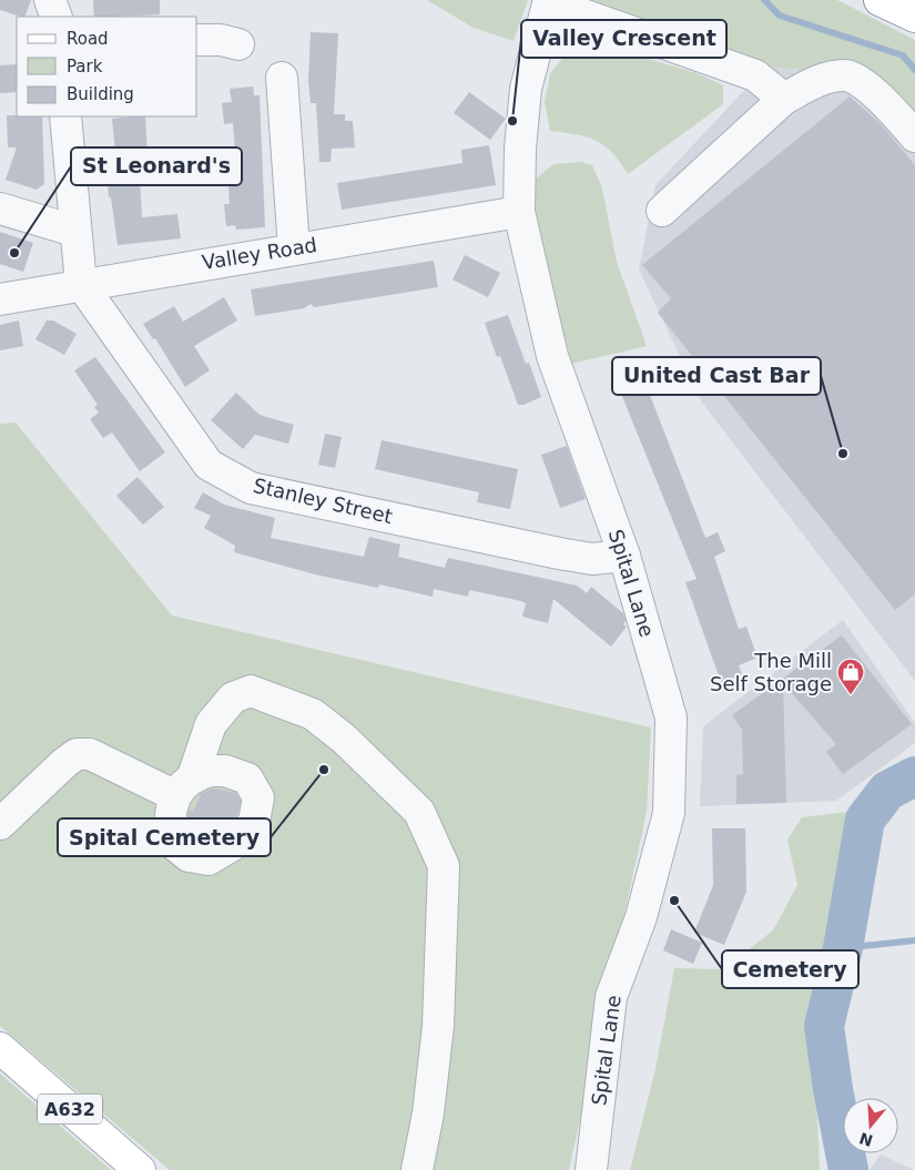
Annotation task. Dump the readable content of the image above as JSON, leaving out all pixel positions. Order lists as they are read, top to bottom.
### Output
{
  "streets": {
    "main road": ["A632"],
    "street": ["Valley Road", "Stanley Street", "Spital Lane"]
  },
  "crossings": [
    ["Valley Road", "Stanley Street"],
    ["Valley Road", "Spital Lane"],
    ["Stanley Street", "Spital Lane"]
  ],
  "places": {
    "other": [
      "Valley Crescent",
      "St Leonard's",
      "United Cast Bar",
      "Spital Cemetery",
      "Cemetery"
    ],
    "shop": ["The Mill Self Storage"]
  },
  "legend": ["Road", "Park", "Building"],
  "north": "bottom"
}
